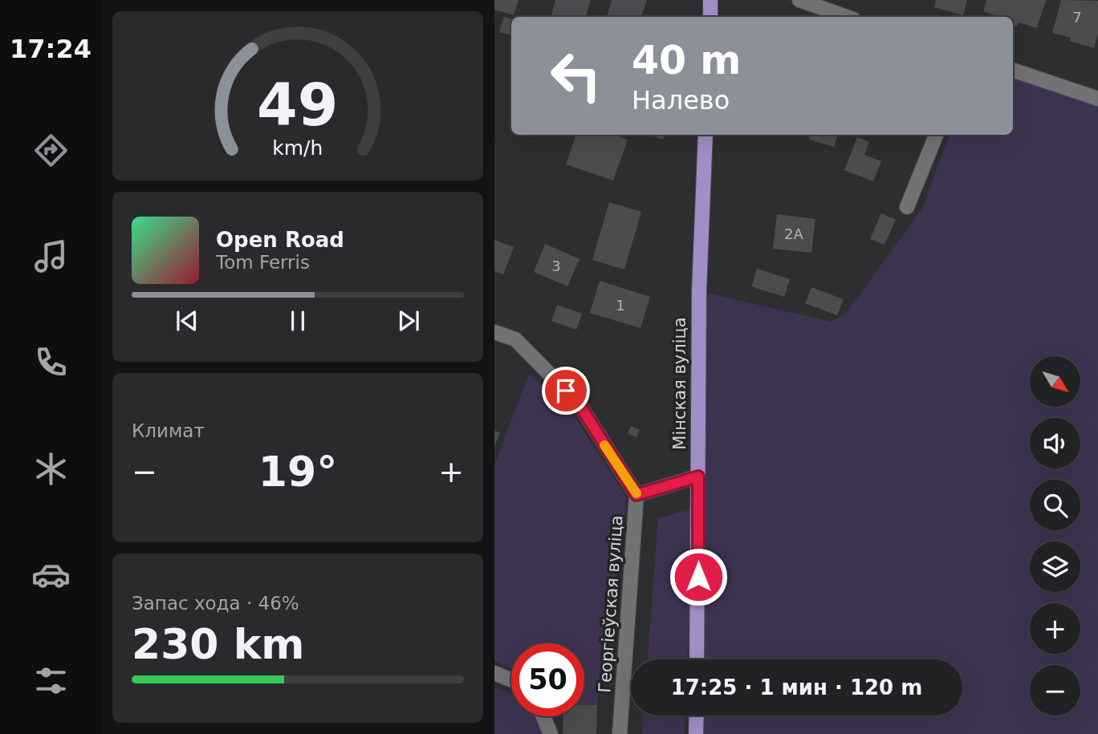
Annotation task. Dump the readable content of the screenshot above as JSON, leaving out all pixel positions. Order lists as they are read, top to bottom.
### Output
{
  "streets": {
    "main road": ["Мінская вуліца"],
    "street": ["Георгіеўская вуліца"]
  },
  "house_numbers": [
    "7",
    "2А",
    "3",
    "1"
  ],
  "north": "bottom right",
  "page": {
    "tabs": "17:24",
    "turn": ["40 m", "Налево"],
    "song": ["Open Road", "Tom Ferris"],
    "map_buttons": ["+", "−"],
    "tile": [
      "Климат",
      ["Запас хода · 46%", "230 km"]
    ],
    "heat": ["−", "19°", "+"],
    "limit": "50",
    "trip": "17:25 · 1 мин · 120 m",
    "gauge": ["49", "km/h"]
  }
}
